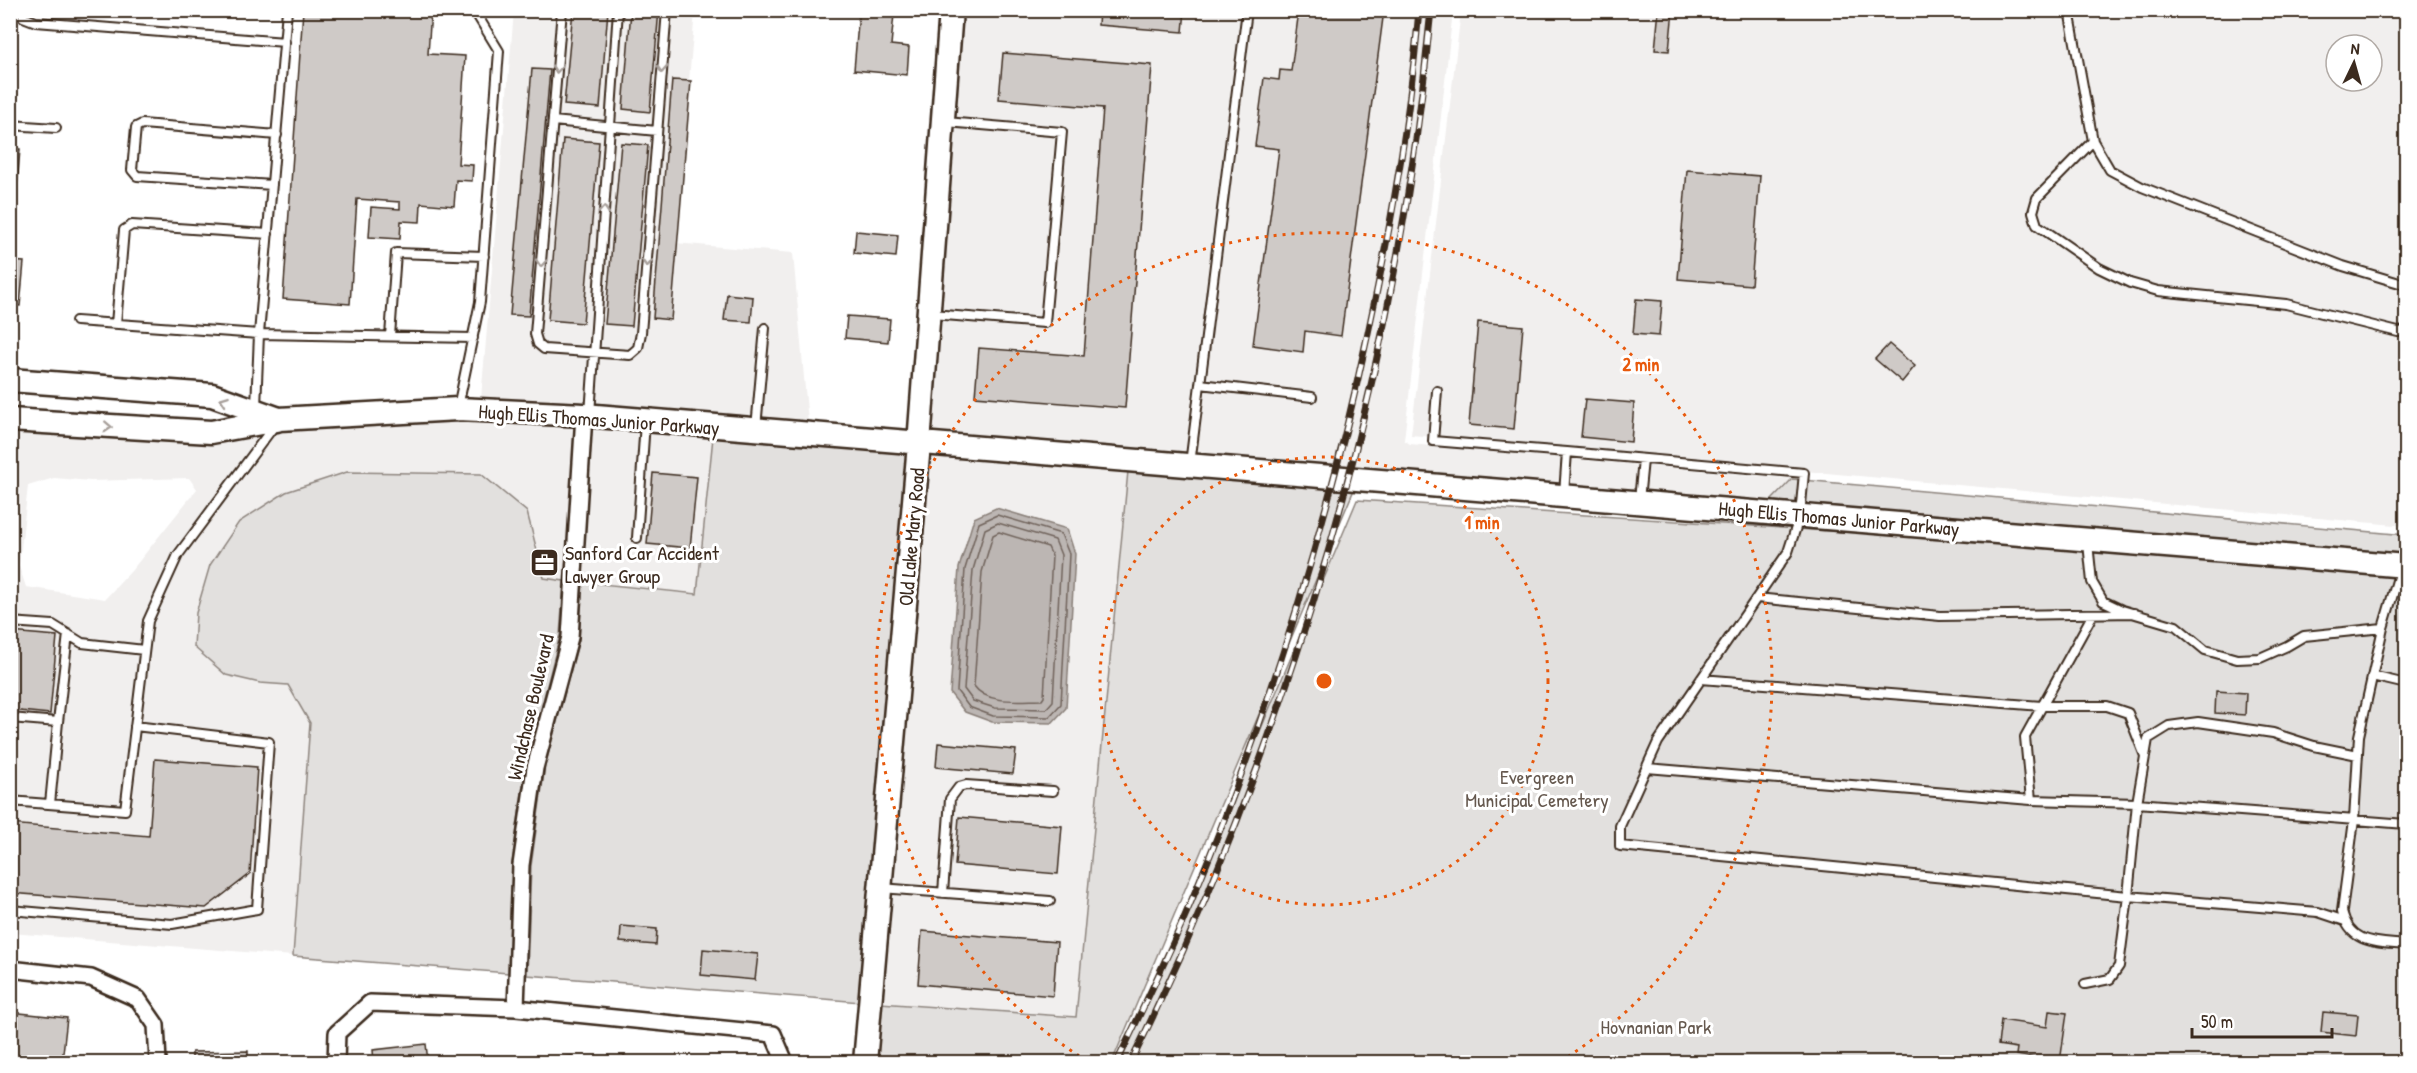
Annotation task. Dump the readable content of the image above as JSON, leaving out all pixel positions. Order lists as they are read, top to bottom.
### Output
{
  "streets": {
    "main road": ["Hugh Ellis Thomas Junior Parkway", "Old Lake Mary Road"],
    "street": ["Windchase Boulevard"]
  },
  "crossings": [
    ["Hugh Ellis Thomas Junior Parkway", "Old Lake Mary Road"],
    ["Hugh Ellis Thomas Junior Parkway", "Windchase Boulevard"]
  ],
  "parks": ["Evergreen Municipal Cemetery", "Hovnanian Park"],
  "places": {
    "office": ["Sanford Car Accident Lawyer Group"]
  },
  "scale_bar": "50 m",
  "north": "top",
  "rings": ["2 min", "1 min"]
}
